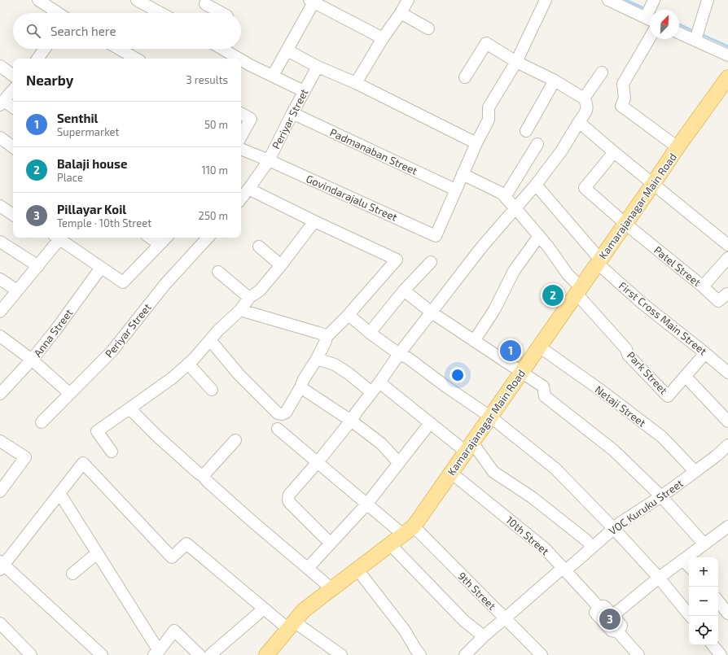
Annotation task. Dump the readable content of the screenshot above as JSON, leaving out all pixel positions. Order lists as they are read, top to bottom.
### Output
{
  "streets": {
    "main road": ["Kamarajanagar Main Road"],
    "street": [
      "Periyar Street",
      "Padmanaban Street",
      "Govindarajalu Street",
      "Patel Street",
      "First Cross Main Street",
      "Anna Street",
      "Park Street",
      "Netaji Street",
      "VOC Kuruku Street",
      "10th Street",
      "9th Street"
    ]
  },
  "crossings": [
    ["Periyar Street", "Padmanaban Street"],
    ["Periyar Street", "Govindarajalu Street"],
    ["Padmanaban Street", "Govindarajalu Street"],
    ["Kamarajanagar Main Road", "Patel Street"],
    ["Kamarajanagar Main Road", "First Cross Main Street"],
    ["Kamarajanagar Main Road", "Park Street"],
    ["Kamarajanagar Main Road", "Netaji Street"],
    ["Kamarajanagar Main Road", "10th Street"],
    ["Kamarajanagar Main Road", "9th Street"],
    ["First Cross Main Street", "Park Street"],
    ["Netaji Street", "VOC Kuruku Street"],
    ["VOC Kuruku Street", "10th Street"],
    ["VOC Kuruku Street", "9th Street"]
  ],
  "north": "top right",
  "page": {
    "search": "Search here",
    "heading": ["Nearby", "3 results"],
    "list": [
      {
        "mark": "1",
        "name": "Senthil",
        "note": "Supermarket",
        "value": "50 m"
      },
      {
        "mark": "2",
        "name": "Balaji house",
        "note": "Place",
        "value": "110 m"
      },
      {
        "mark": "3",
        "name": "Pillayar Koil",
        "note": "Temple · 10th Street",
        "value": "250 m"
      }
    ],
    "pins": ["2", "1", "3"],
    "map_buttons": ["+", "−"]
  }
}
